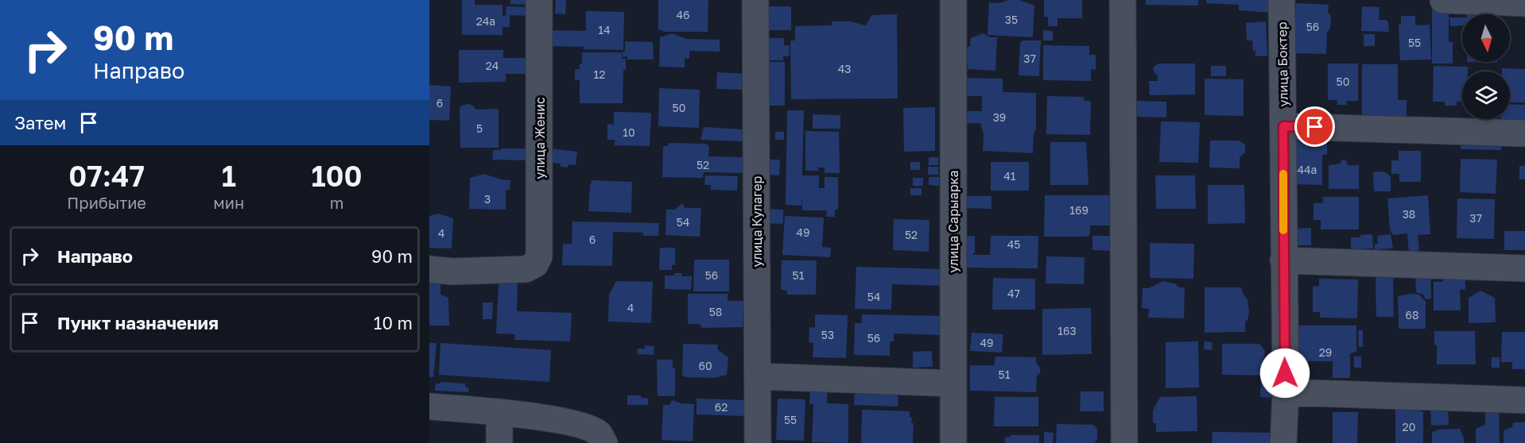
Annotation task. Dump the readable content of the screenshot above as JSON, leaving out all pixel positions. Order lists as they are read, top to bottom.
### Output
{
  "streets": {
    "street": [
      "улица Боктер",
      "улица Женис",
      "улица Кулагер",
      "улица Сарыарка"
    ]
  },
  "house_numbers": [
    "46",
    "35",
    "24а",
    "56",
    "14",
    "55",
    "37",
    "24",
    "43",
    "12",
    "50",
    "6",
    "50",
    "39",
    "5",
    "10",
    "52",
    "44а",
    "41",
    "3",
    "169",
    "38",
    "37",
    "54",
    "49",
    "4",
    "52",
    "6",
    "45",
    "56",
    "51",
    "47",
    "54",
    "4",
    "58",
    "68",
    "163",
    "53",
    "56",
    "49",
    "29",
    "60",
    "51",
    "62",
    "55",
    "20"
  ],
  "north": "bottom",
  "page": {
    "turn": ["90 m", "Направо"],
    "then": "Затем",
    "eta": [
      "07:47",
      "Прибытие",
      "1",
      "мин",
      "100",
      "m"
    ],
    "list": [
      {
        "name": "Направо",
        "value": "90 m"
      },
      {
        "name": "Пункт назначения",
        "value": "10 m"
      }
    ]
  }
}
